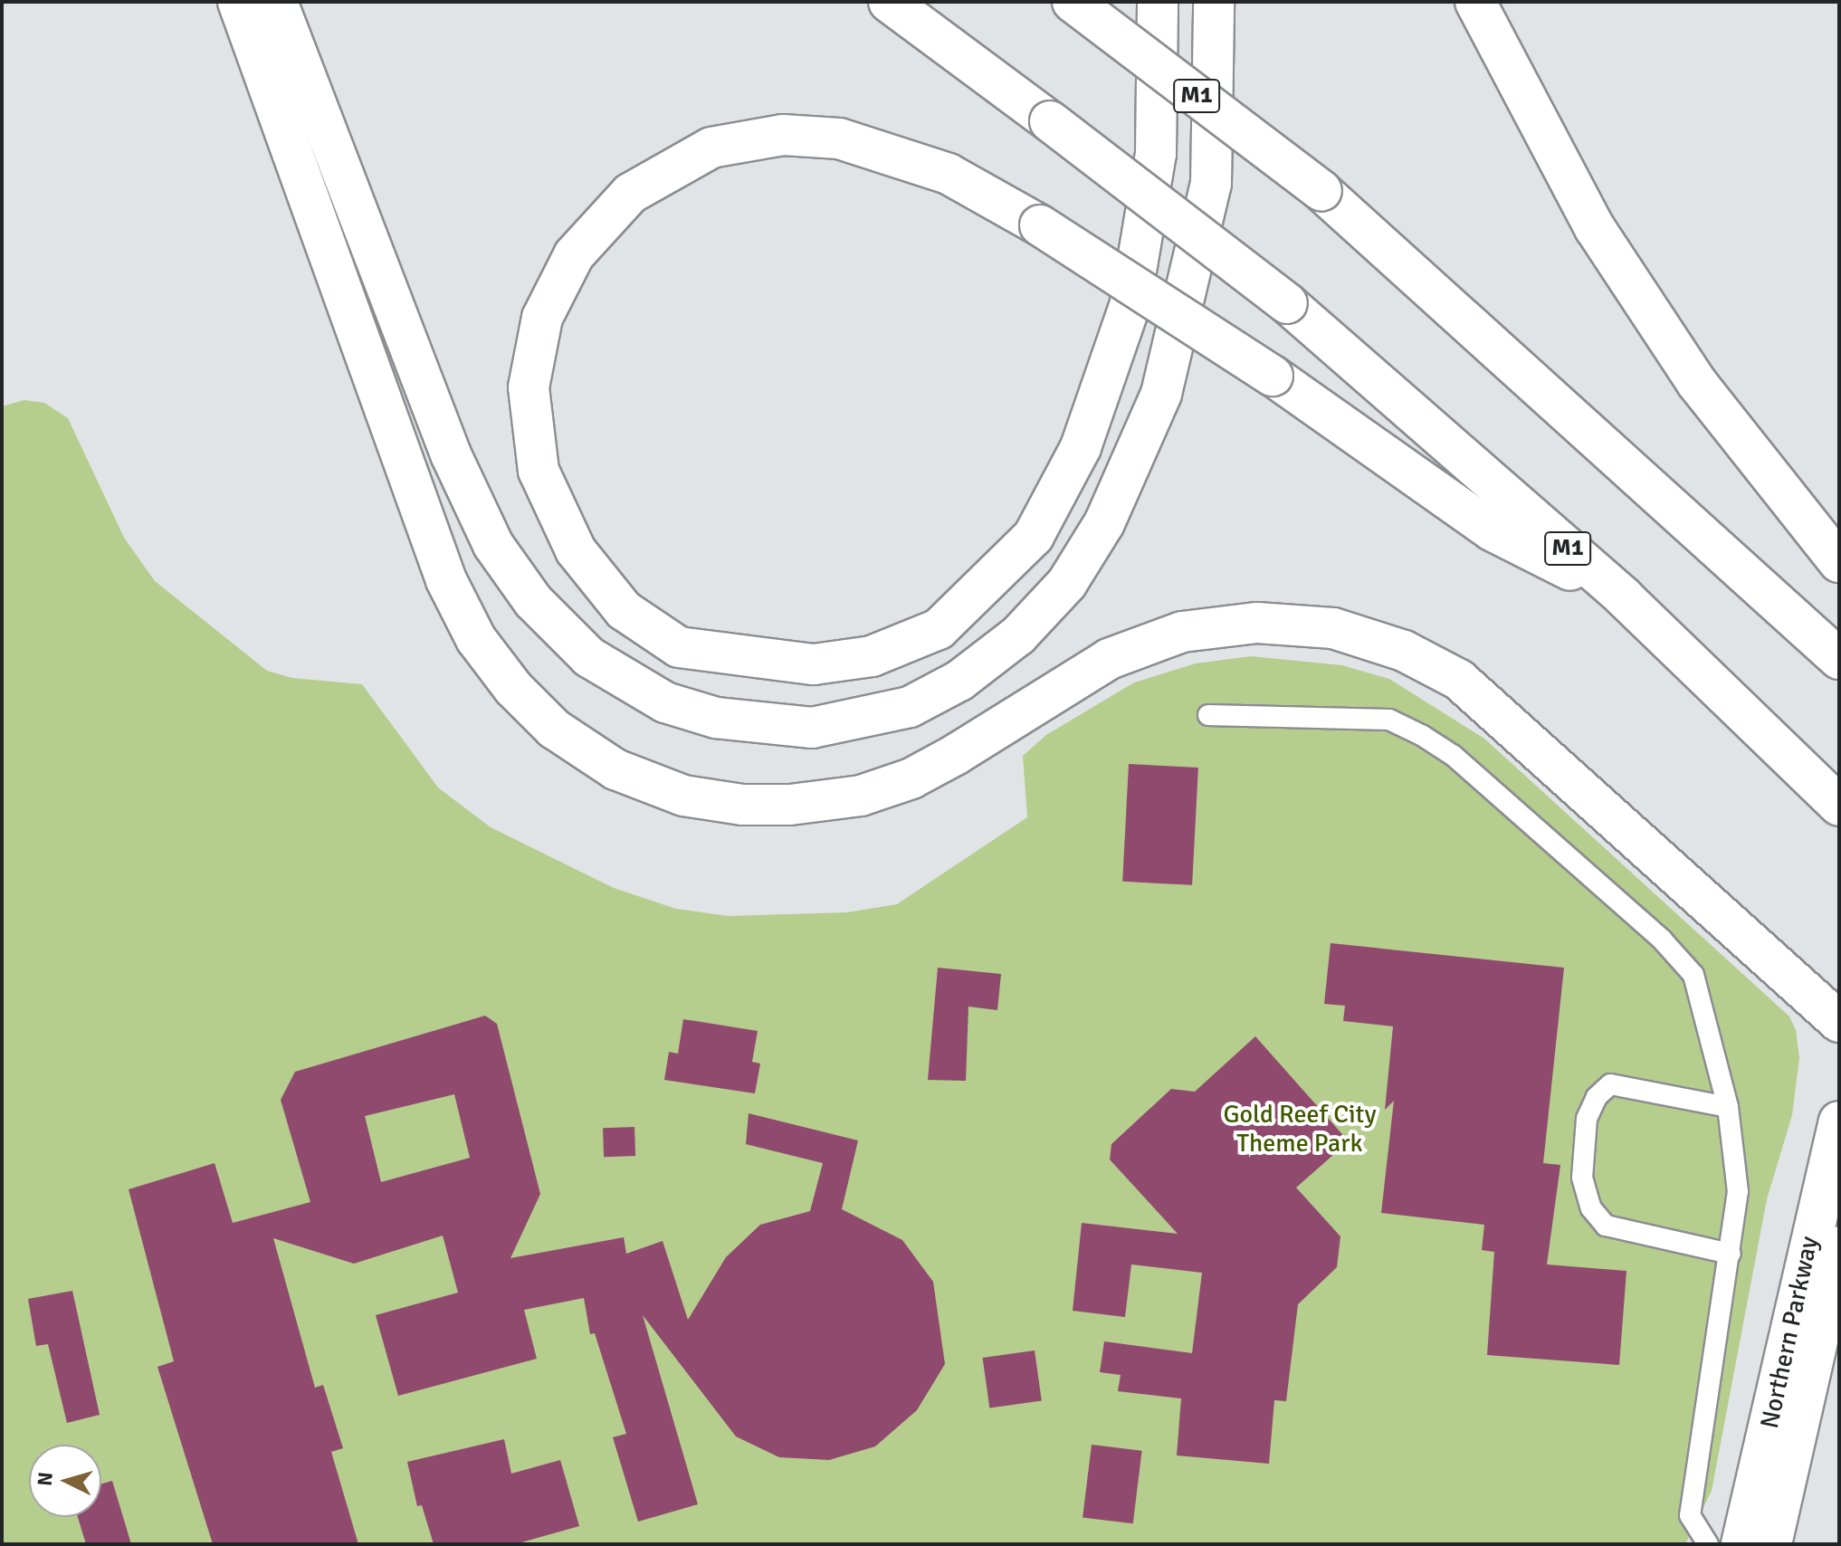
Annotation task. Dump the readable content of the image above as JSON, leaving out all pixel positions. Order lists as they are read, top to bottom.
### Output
{
  "streets": {
    "main road": ["M1", "Northern Parkway"]
  },
  "parks": ["Gold Reef City Theme Park"],
  "north": "left"
}
